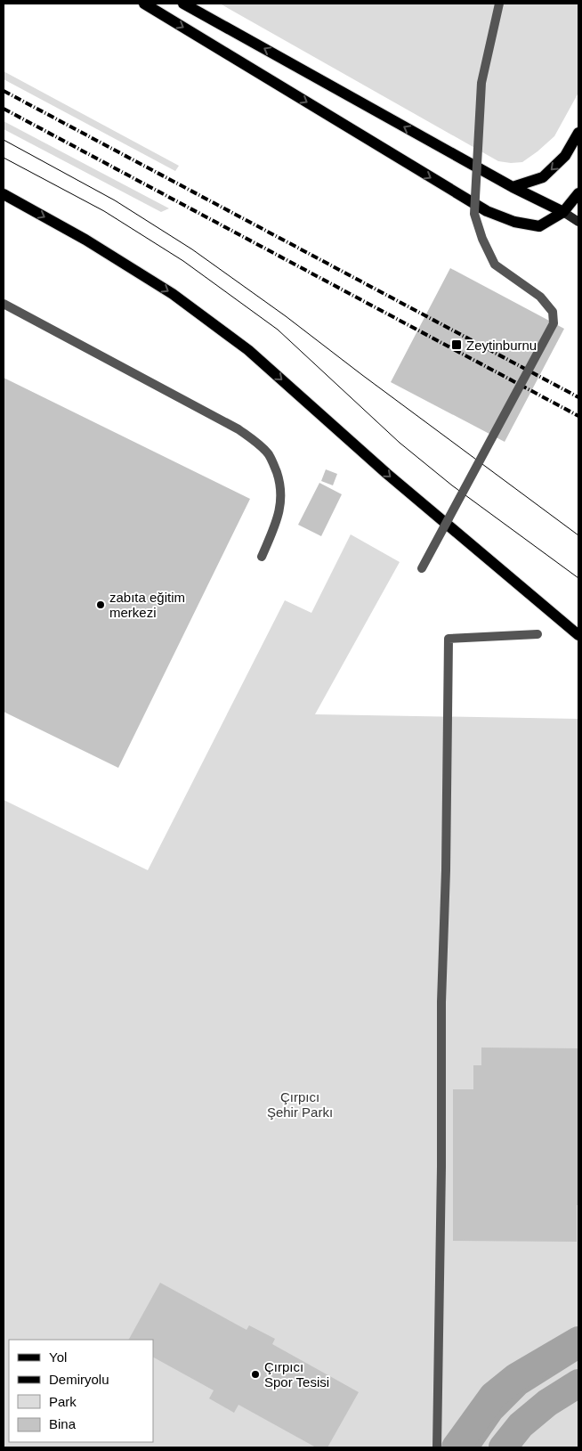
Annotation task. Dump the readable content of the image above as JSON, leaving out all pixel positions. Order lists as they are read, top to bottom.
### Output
{
  "parks": ["Çırpıcı Şehir Parkı"],
  "places": {
    "transit": ["Zeytinburnu"],
    "other": ["zabıta eğitim merkezi", "Çırpıcı Spor Tesisi"]
  },
  "legend": [
    "Yol",
    "Demiryolu",
    "Park",
    "Bina"
  ]
}
